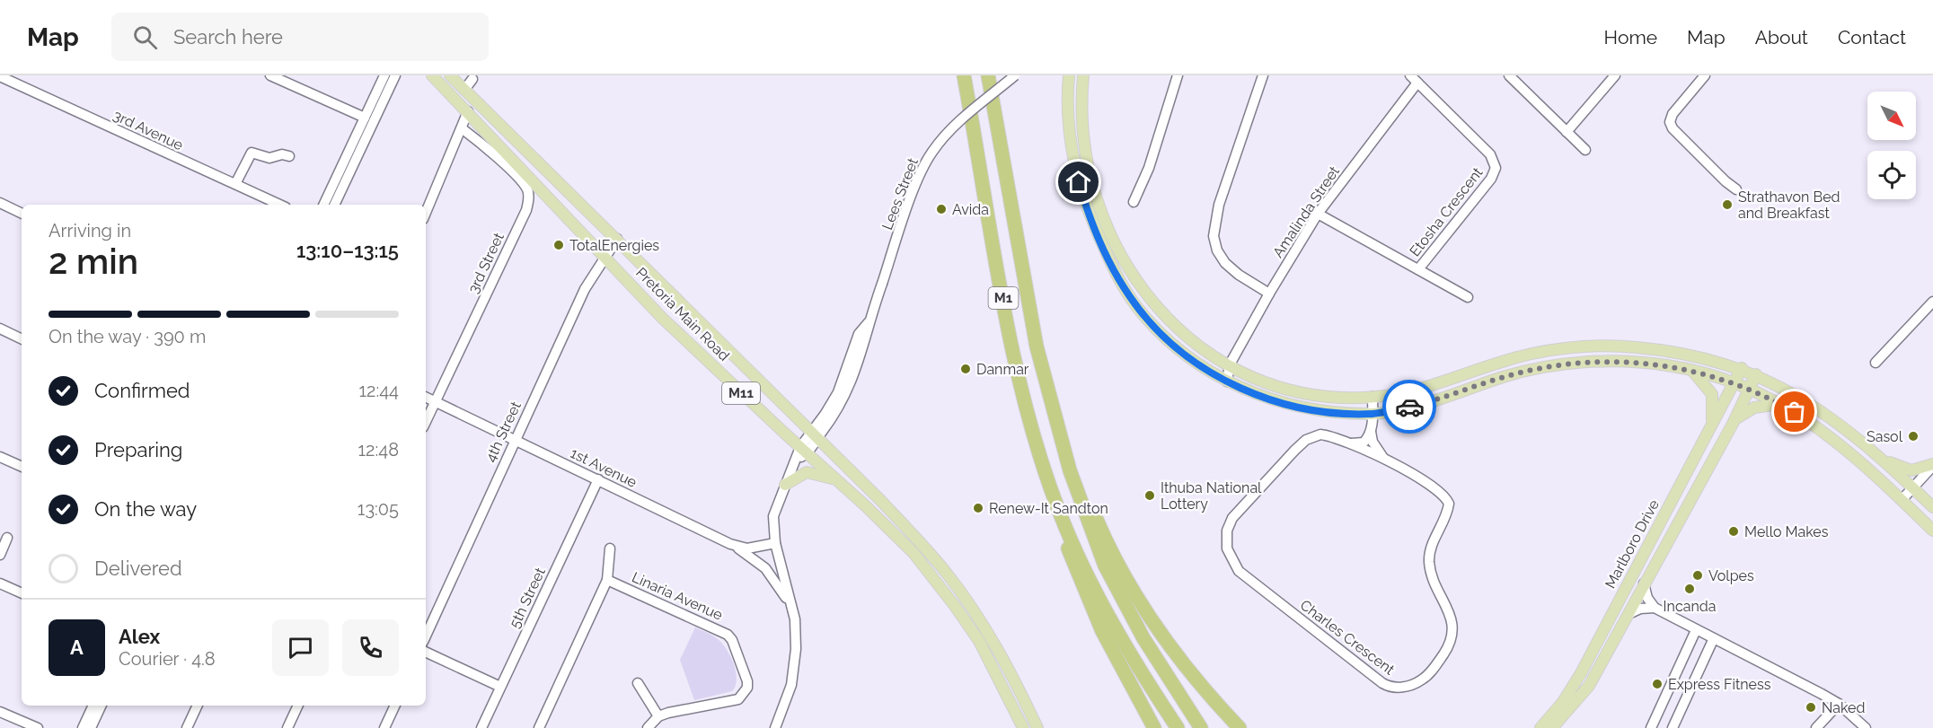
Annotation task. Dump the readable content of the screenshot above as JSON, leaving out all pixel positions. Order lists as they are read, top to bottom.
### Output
{
  "streets": {
    "highway": ["M1"],
    "main road": ["Pretoria Main Road", "M11", "Marlboro Drive"],
    "street": [
      "3rd Avenue",
      "Lees Street",
      "Amalinda Street",
      "Etosha Crescent",
      "3rd Street",
      "4th Street",
      "1st Avenue",
      "Linaria Avenue",
      "5th Street",
      "Charles Crescent"
    ]
  },
  "crossings": [
    ["Lees Street", "Pretoria Main Road"],
    ["Amalinda Street", "Etosha Crescent"],
    ["3rd Street", "1st Avenue"],
    ["Pretoria Main Road", "4th Street"],
    ["4th Street", "1st Avenue"],
    ["1st Avenue", "5th Street"]
  ],
  "places": [
    "Strathavon Bed and Breakfast",
    "Avida",
    "TotalEnergies",
    "Danmar",
    "Sasol",
    "Ithuba National Lottery",
    "Renew-It Sandton",
    "Mello Makes",
    "Volpes",
    "Incanda",
    "Express Fitness",
    "Naked"
  ],
  "north": "bottom right",
  "page": {
    "header": "Map",
    "search": "Search here",
    "nav": [
      "Home",
      "Map",
      "About",
      "Contact"
    ],
    "heading": ["2 min", "Arriving in", "13:10–13:15"],
    "panel": ["Alex", "Courier · 4.8"],
    "bar": "On the way · 390 m",
    "list": [
      ["Confirmed", "12:44"],
      ["Preparing", "12:48"],
      ["On the way", "13:05"],
      "Delivered"
    ],
    "round": "A"
  }
}
